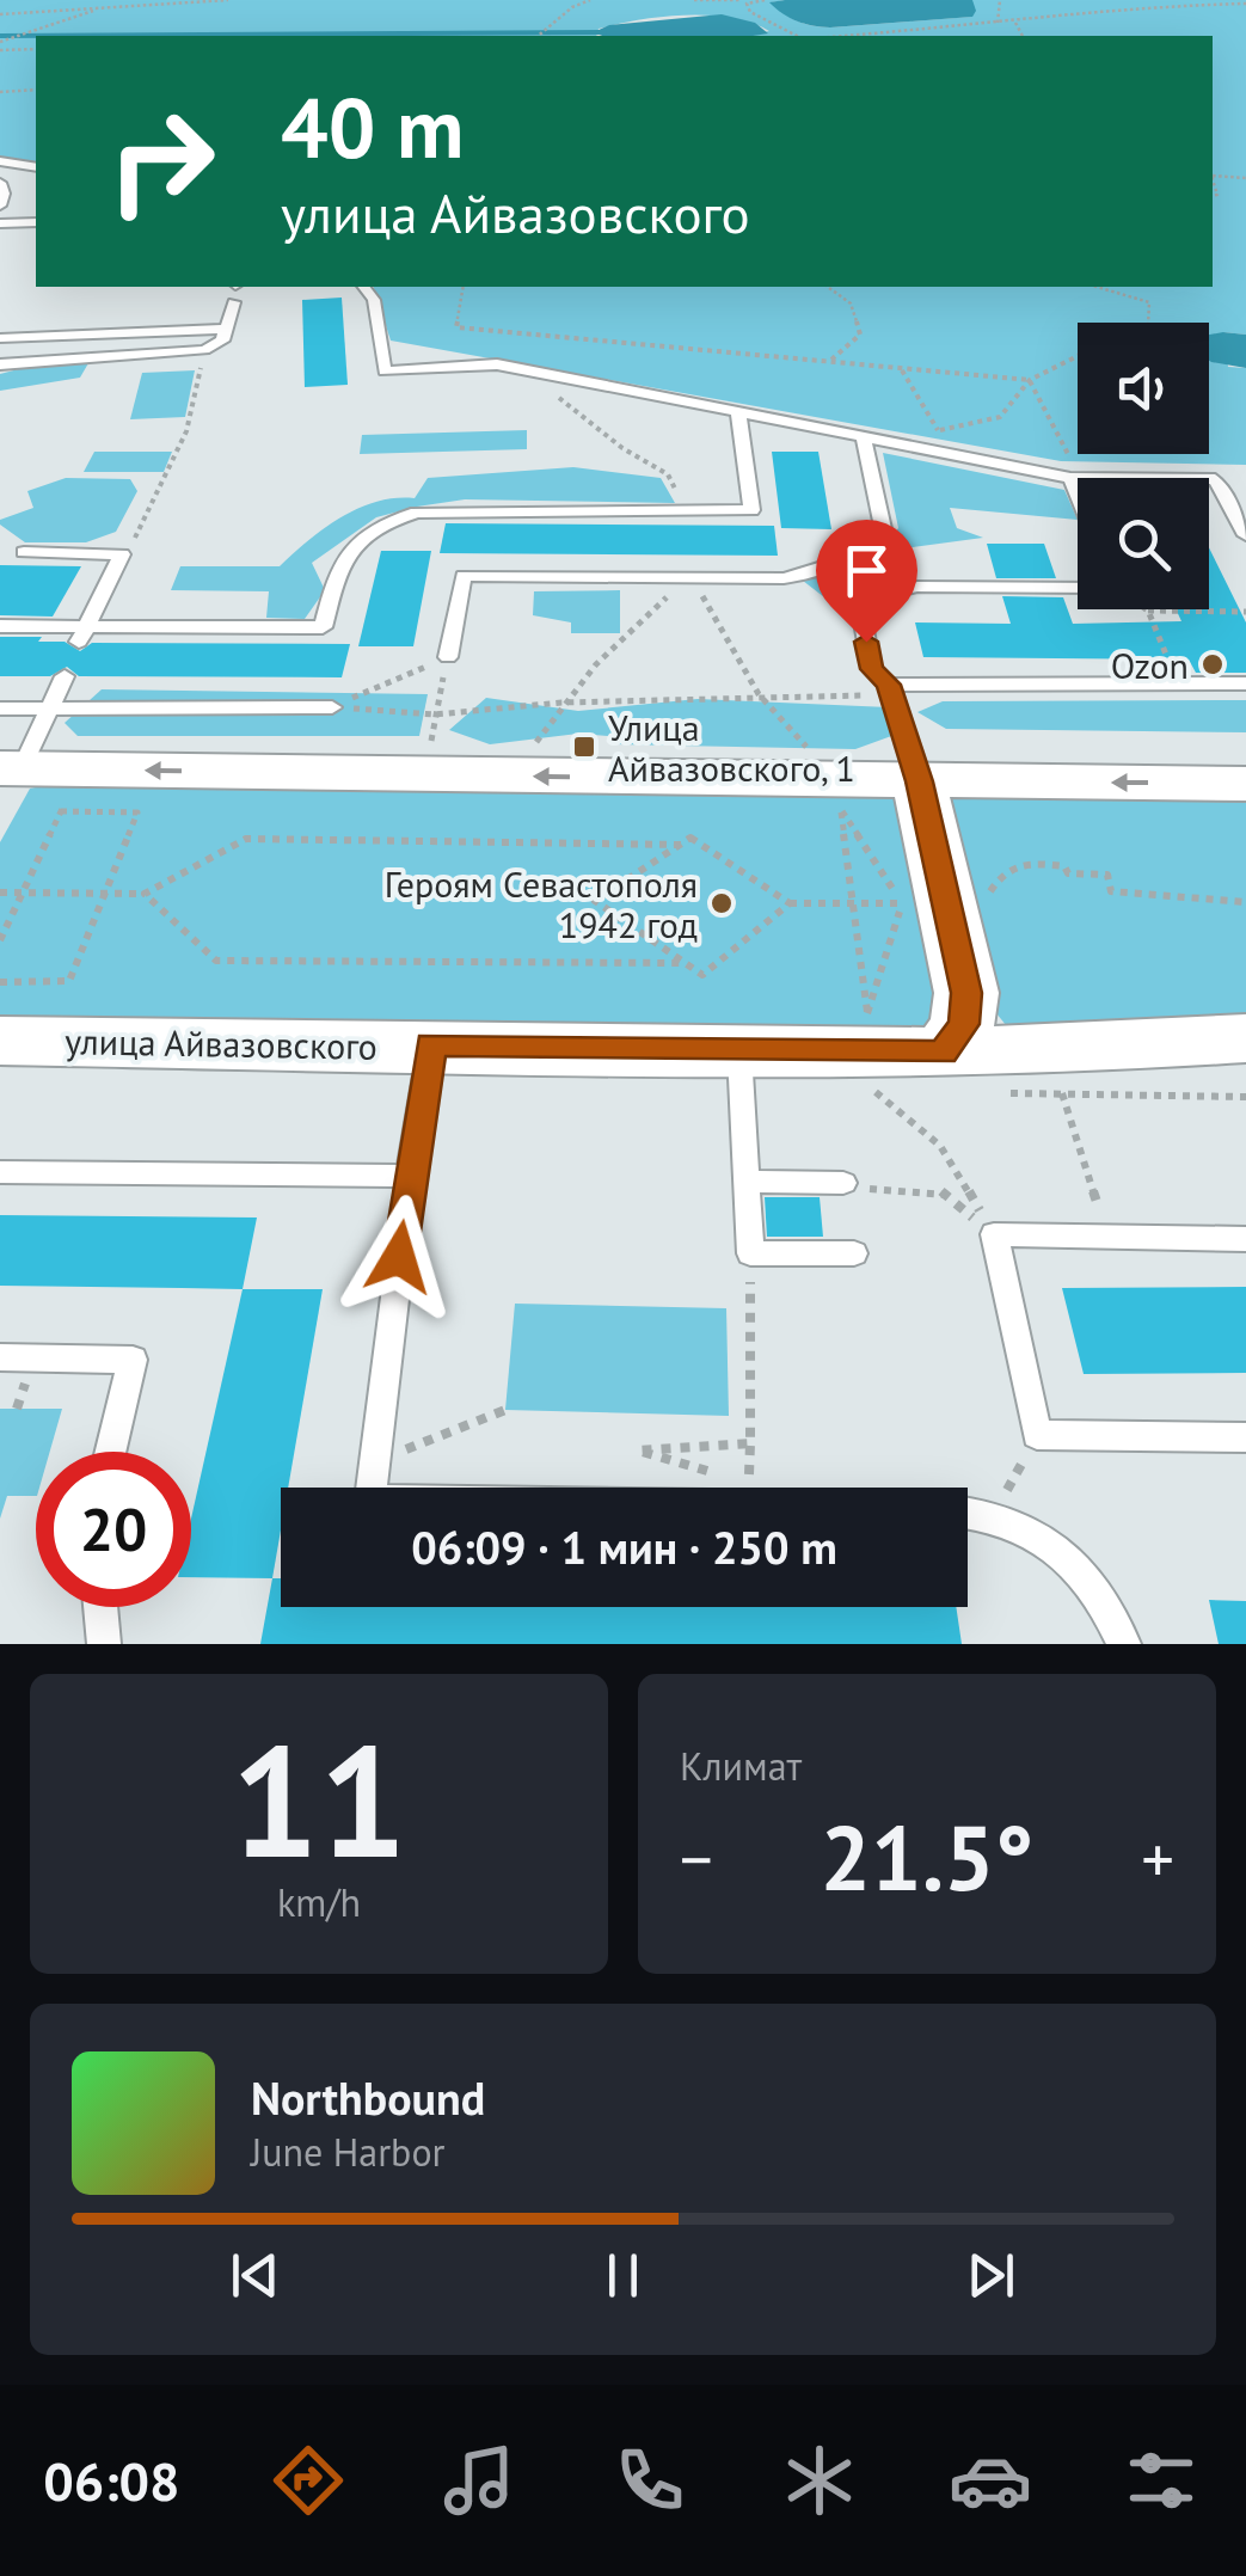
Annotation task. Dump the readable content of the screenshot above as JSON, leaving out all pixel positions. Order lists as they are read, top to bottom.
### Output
{
  "streets": {
    "main road": ["улица Айвазовского"]
  },
  "places": {
    "other": ["Ozon", "Героям Севастополя 1942 год"],
    "transit": ["Улица Айвазовского, 1"]
  },
  "page": {
    "turn": ["40 m", "улица Айвазовского"],
    "limit": "20",
    "trip": "06:09 · 1 мин · 250 m",
    "tile": [
      ["11", "km/h"],
      "Климат"
    ],
    "heat": ["−", "21.5°", "+"],
    "song": ["Northbound", "June Harbor"],
    "tabs": "06:08"
  }
}
